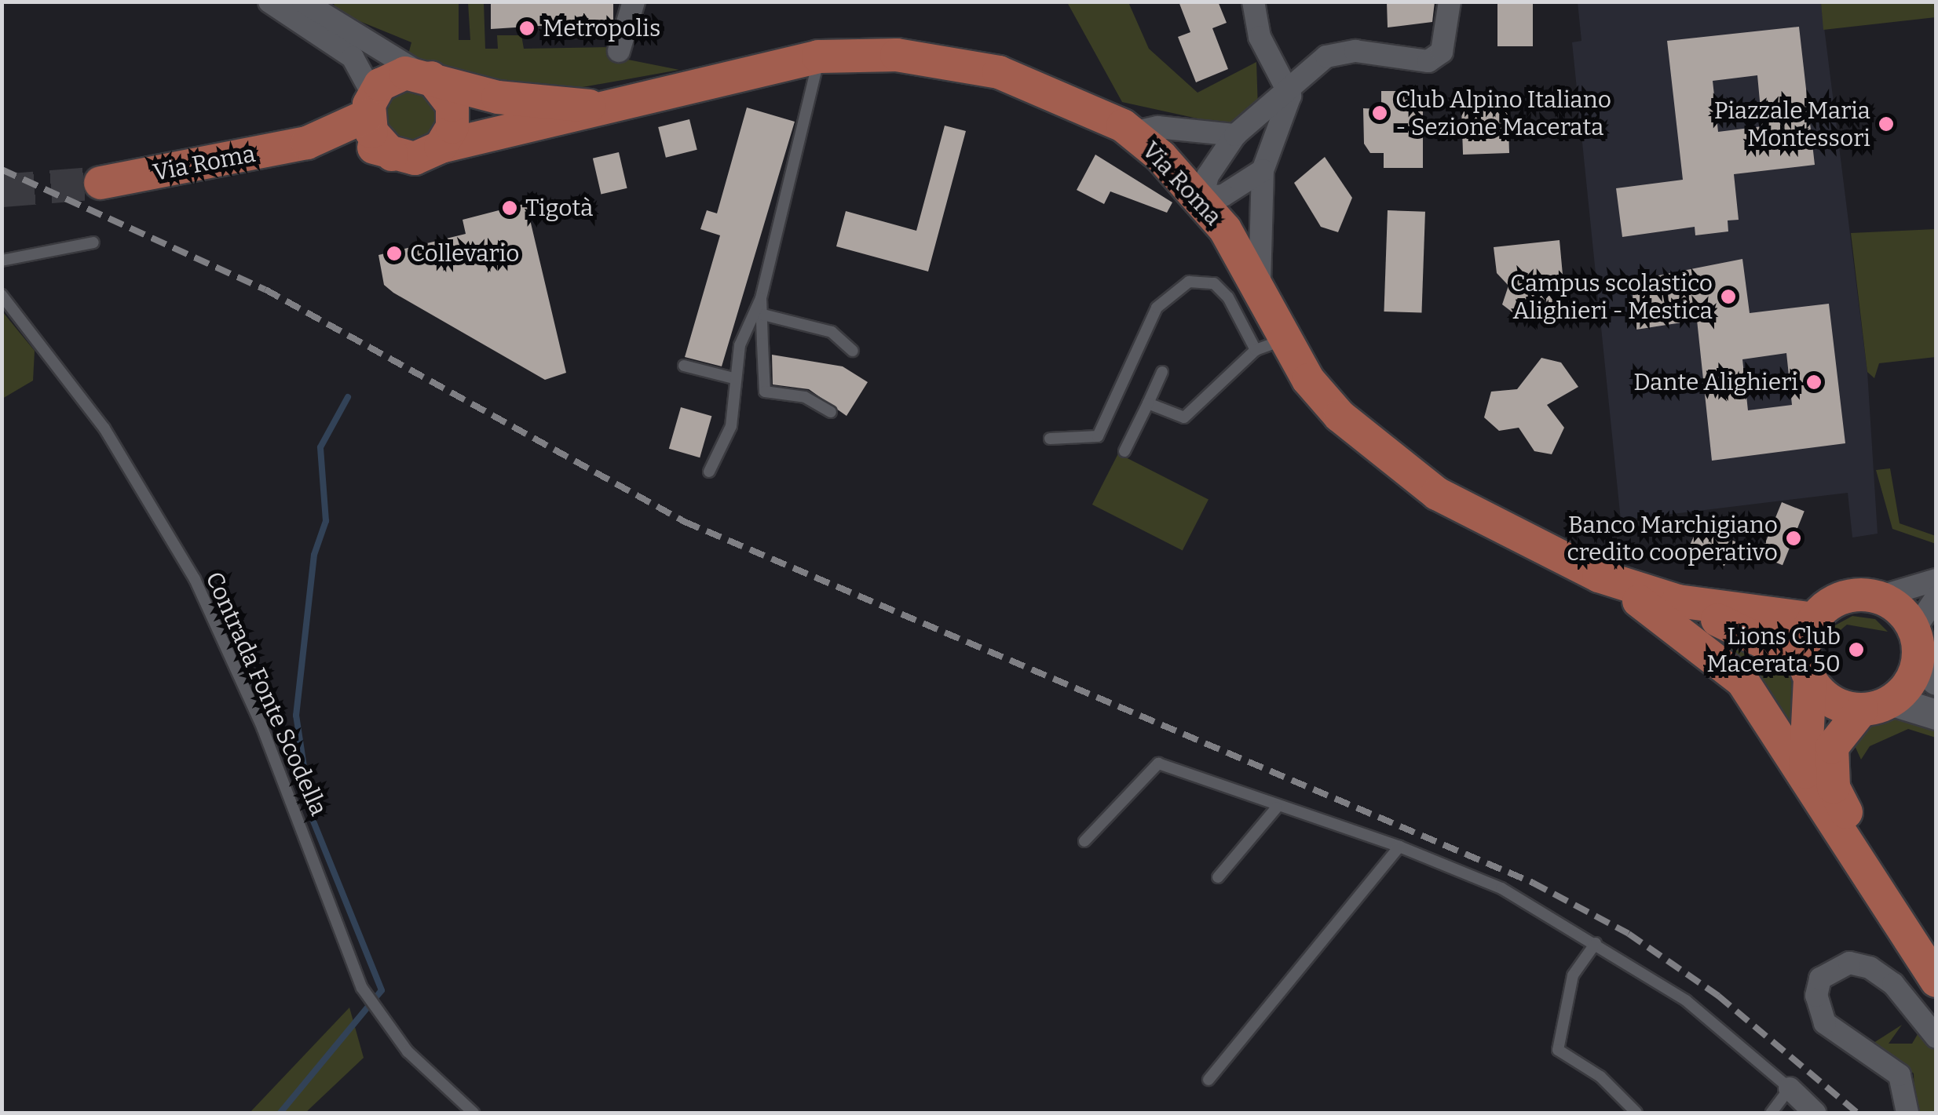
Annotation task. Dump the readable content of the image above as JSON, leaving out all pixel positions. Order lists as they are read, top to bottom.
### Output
{
  "streets": {
    "main road": ["Via Roma"],
    "lane": ["Contrada Fonte Scodella"]
  },
  "places": [
    "Metropolis",
    "Club Alpino Italiano - Sezione Macerata",
    "Piazzale Maria Montessori",
    "Tigotà",
    "Collevario",
    "Campus scolastico Alighieri - Mestica",
    "Dante Alighieri",
    "Banco Marchigiano credito cooperativo",
    "Lions Club Macerata 50"
  ]
}
